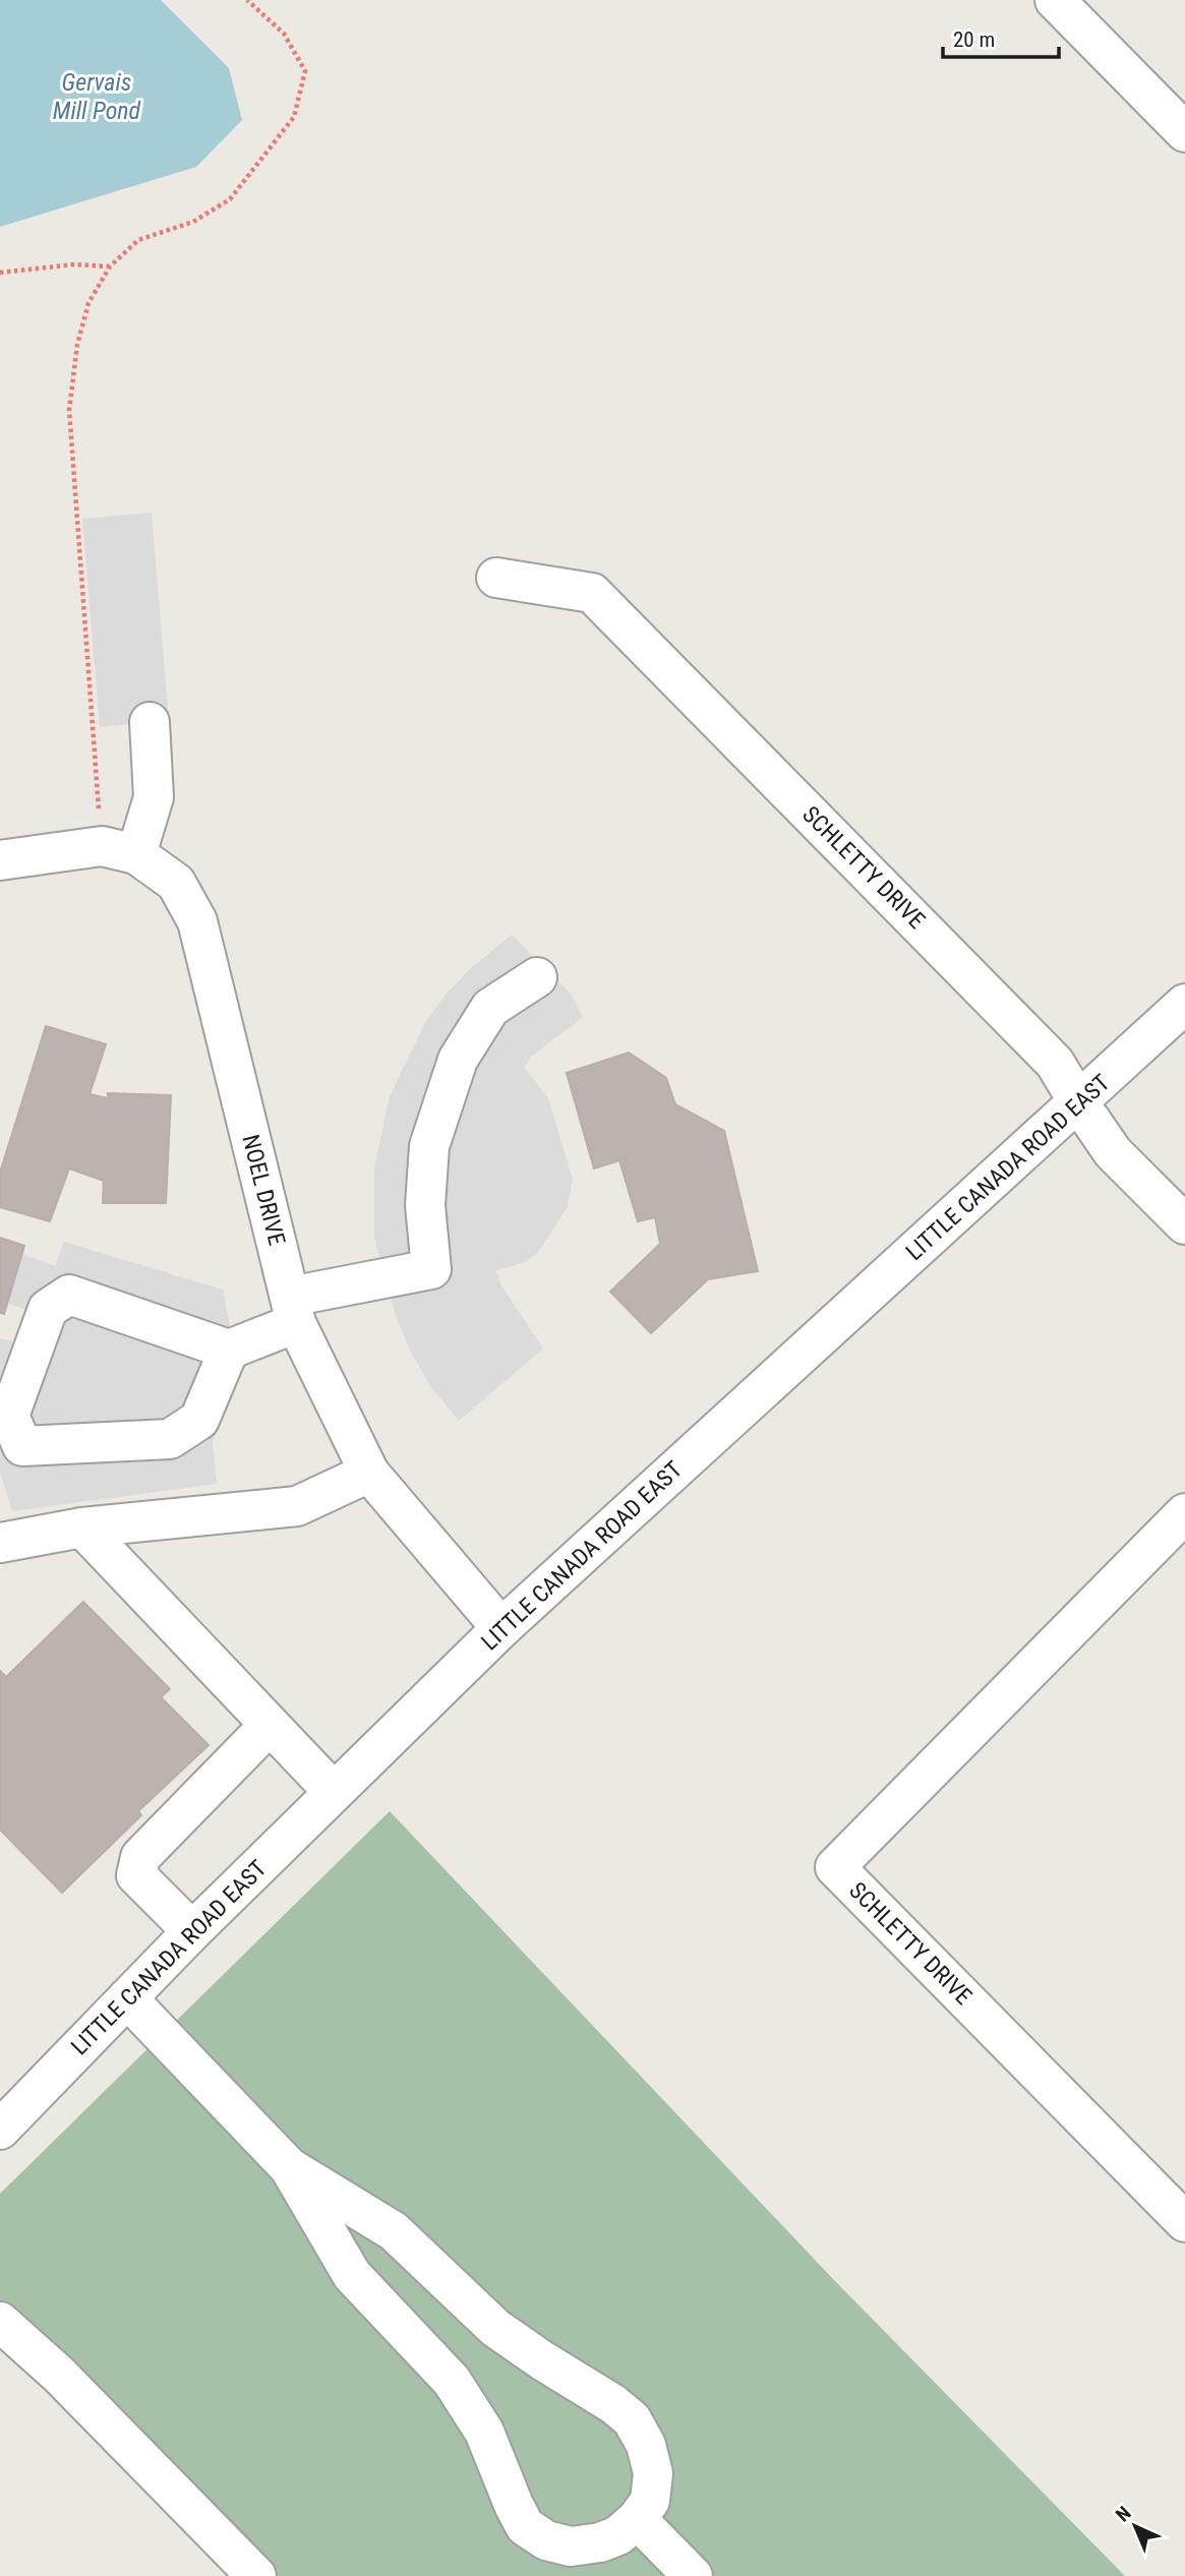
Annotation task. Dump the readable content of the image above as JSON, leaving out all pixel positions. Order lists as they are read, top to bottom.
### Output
{
  "streets": {
    "street": ["SCHLETTY DRIVE", "LITTLE CANADA ROAD EAST", "NOEL DRIVE"]
  },
  "crossings": [
    ["SCHLETTY DRIVE", "LITTLE CANADA ROAD EAST"],
    ["LITTLE CANADA ROAD EAST", "NOEL DRIVE"]
  ],
  "water": ["Gervais Mill Pond"],
  "scale_bar": "20 m",
  "north": "top left"
}
